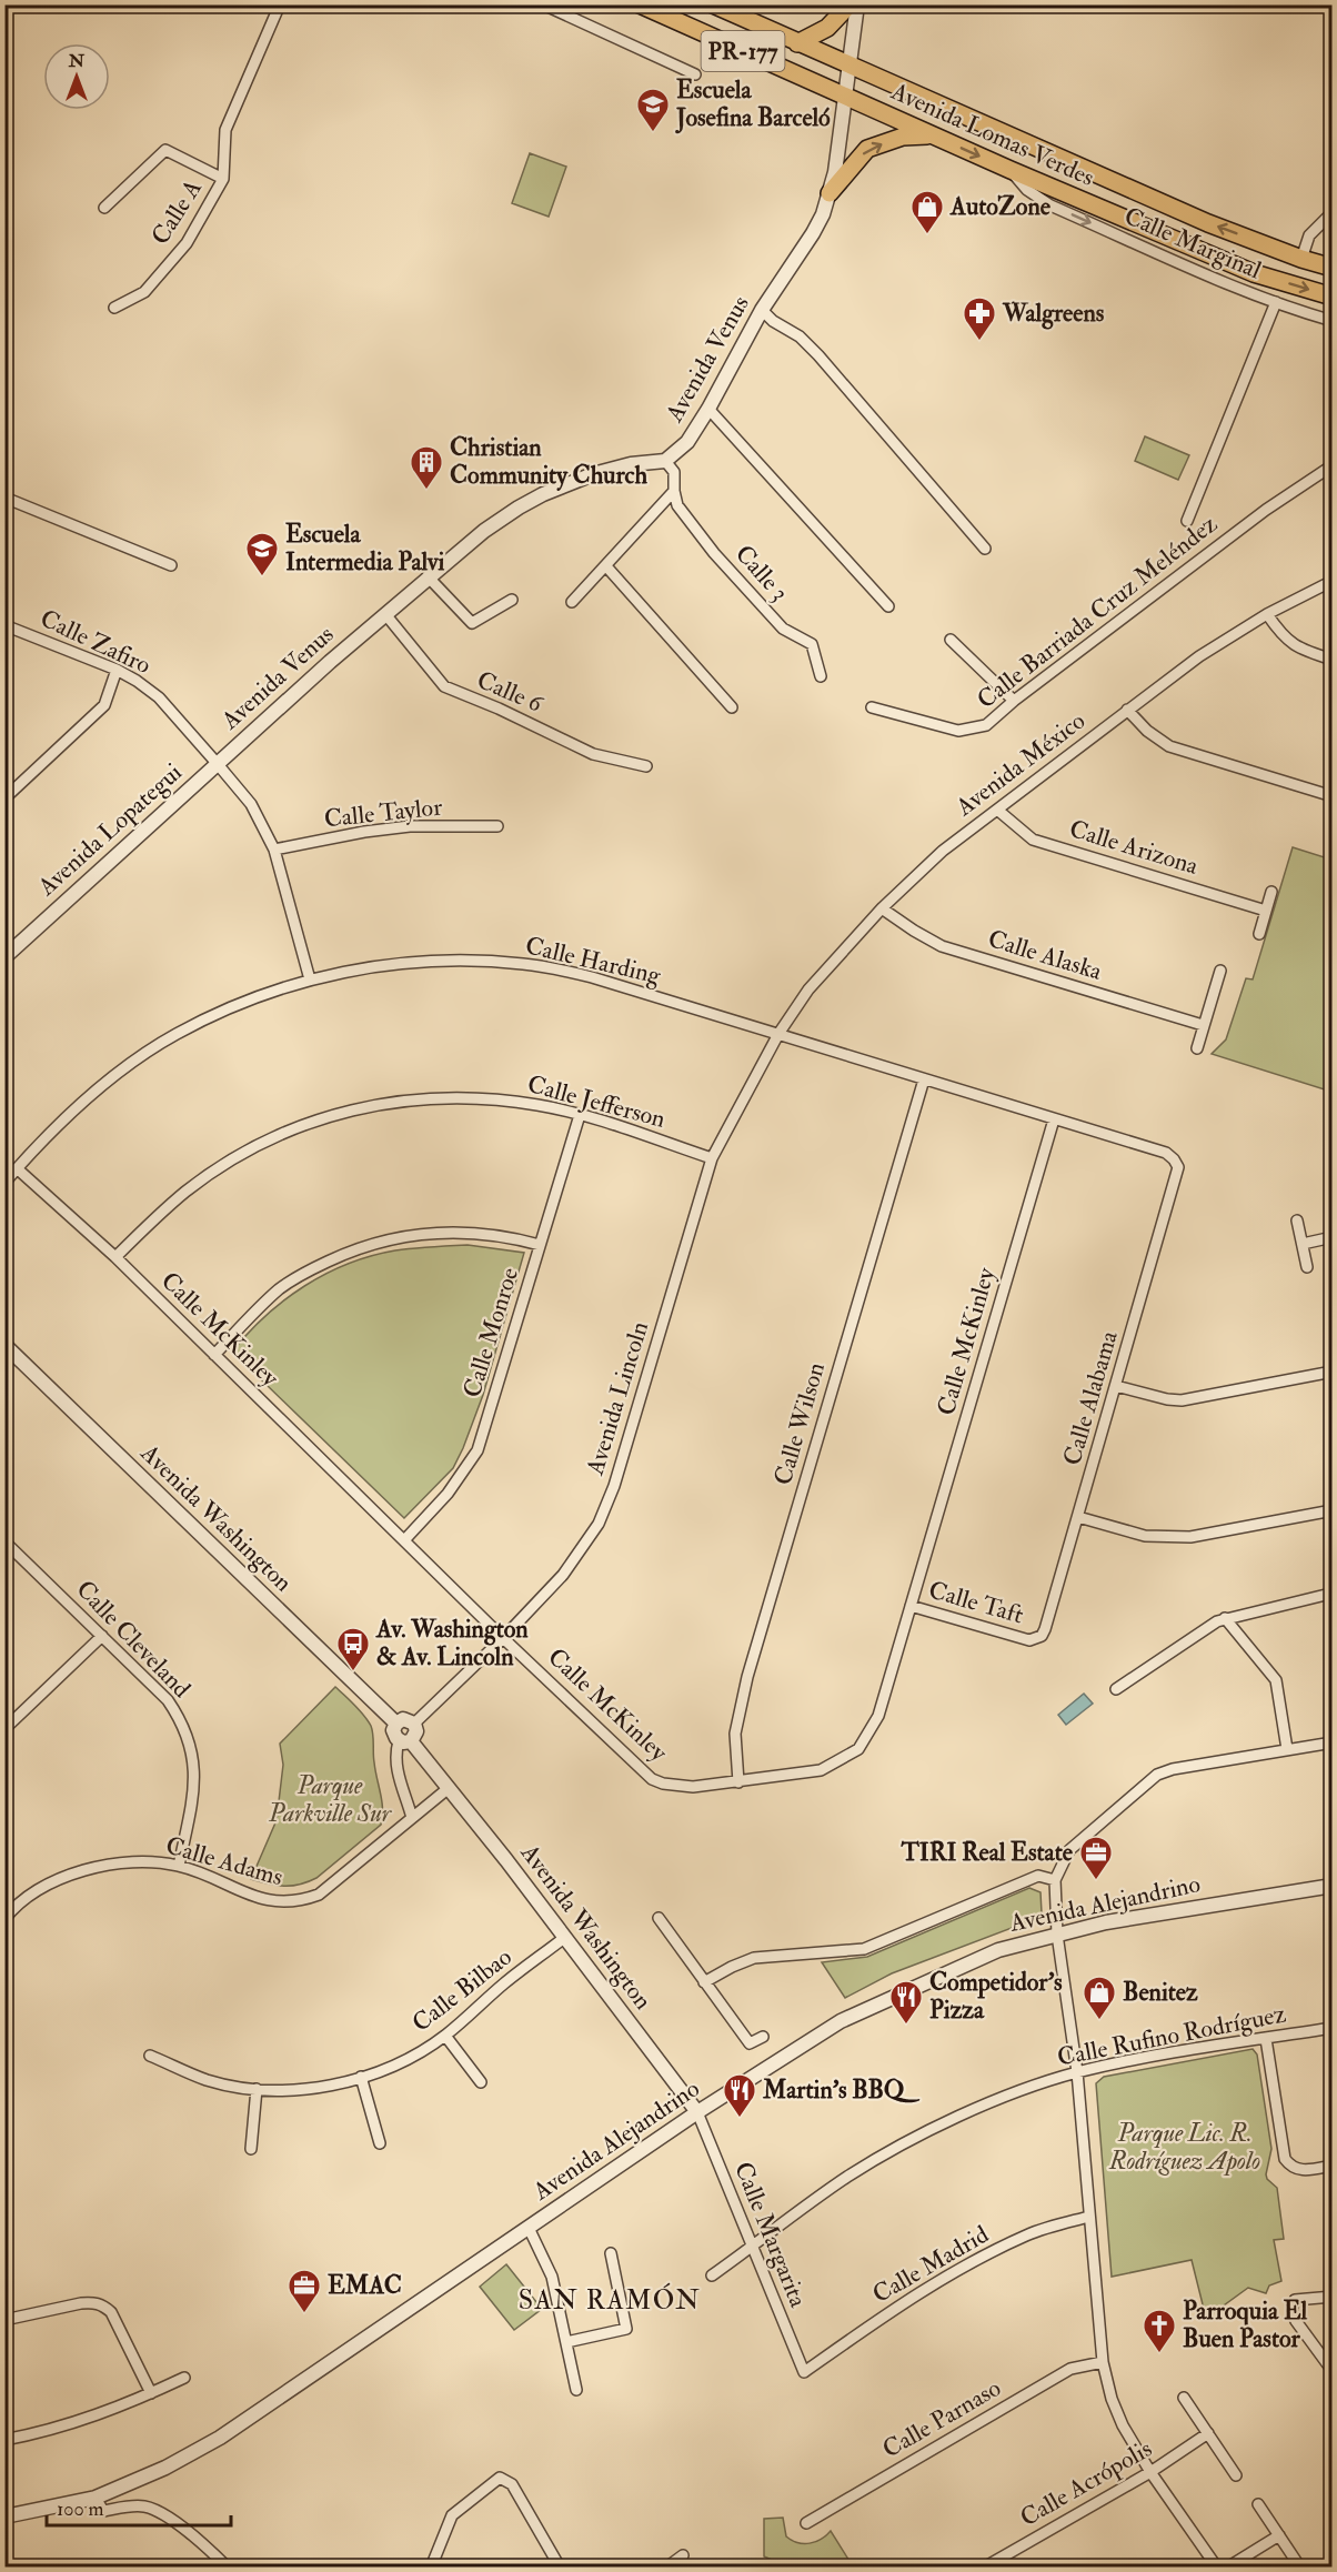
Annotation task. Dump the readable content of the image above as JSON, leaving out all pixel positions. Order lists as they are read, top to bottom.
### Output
{
  "streets": {
    "main road": ["PR-177", "Avenida Lomas Verdes"],
    "street": [
      "Calle A",
      "Calle Marginal",
      "Avenida Venus",
      "Calle 3",
      "Calle Barriada Cruz Meléndez",
      "Calle Zafiro",
      "Calle 6",
      "Avenida México",
      "Calle Taylor",
      "Avenida Lopategui",
      "Calle Arizona",
      "Calle Alaska",
      "Calle Harding",
      "Calle Jefferson",
      "Calle McKinley",
      "Calle Monroe",
      "Avenida Lincoln",
      "Calle Alabama",
      "Calle Wilson",
      "Avenida Washington",
      "Calle Taft",
      "Calle Cleveland",
      "Calle Adams",
      "Avenida Alejandrino",
      "Calle Bilbao",
      "Calle Rufino Rodríguez",
      "Calle Margarita",
      "Calle Madrid",
      "Calle Parnaso",
      "Calle Acrópolis"
    ]
  },
  "crossings": [
    ["Avenida Lomas Verdes", "Calle Marginal"],
    ["Avenida Lomas Verdes", "Avenida Venus"],
    ["Avenida Venus", "Calle 3"],
    ["Avenida Venus", "Calle Zafiro"],
    ["Avenida Venus", "Calle 6"],
    ["Avenida Venus", "Avenida Lopategui"],
    ["Calle Zafiro", "Calle Taylor"],
    ["Calle Zafiro", "Avenida Lopategui"],
    ["Calle Zafiro", "Calle Harding"],
    ["Avenida México", "Calle Arizona"],
    ["Avenida México", "Calle Alaska"],
    ["Avenida México", "Calle Harding"],
    ["Avenida México", "Avenida Lincoln"],
    ["Calle Harding", "Calle McKinley"],
    ["Calle Harding", "Avenida Lincoln"],
    ["Calle Harding", "Calle Alabama"],
    ["Calle Harding", "Calle Wilson"],
    ["Calle Jefferson", "Calle McKinley"],
    ["Calle Jefferson", "Calle Monroe"],
    ["Calle Jefferson", "Avenida Lincoln"],
    ["Calle McKinley", "Calle Monroe"],
    ["Calle McKinley", "Avenida Lincoln"],
    ["Calle McKinley", "Calle Wilson"],
    ["Calle McKinley", "Calle Taft"],
    ["Avenida Lincoln", "Avenida Washington"],
    ["Calle Alabama", "Calle Taft"],
    ["Avenida Washington", "Calle Adams"],
    ["Avenida Washington", "Avenida Alejandrino"],
    ["Avenida Washington", "Calle Bilbao"],
    ["Avenida Washington", "Calle Margarita"],
    ["Calle Cleveland", "Calle Adams"],
    ["Avenida Alejandrino", "Calle Margarita"],
    ["Calle Rufino Rodríguez", "Calle Margarita"],
    ["Calle Margarita", "Calle Madrid"]
  ],
  "one_way": ["Calle Marginal"],
  "districts": ["SAN RAMÓN"],
  "parks": ["Parque Parkville Sur", "Parque Lic. R. Rodríguez Apolo"],
  "places": {
    "school or university": ["Escuela Josefina Barceló", "Escuela Intermedia Palvi"],
    "shop": ["AutoZone", "Benitez"],
    "pharmacy": ["Walgreens"],
    "building": ["Christian Community Church"],
    "bus stop": ["Av. Washington & Av. Lincoln"],
    "office": ["TIRI Real Estate", "EMAC"],
    "restaurant": ["Competidor's Pizza", "Martin's BBQ"],
    "church": ["Parroquia El Buen Pastor"]
  },
  "scale_bar": "100 m",
  "north": "top"
}
